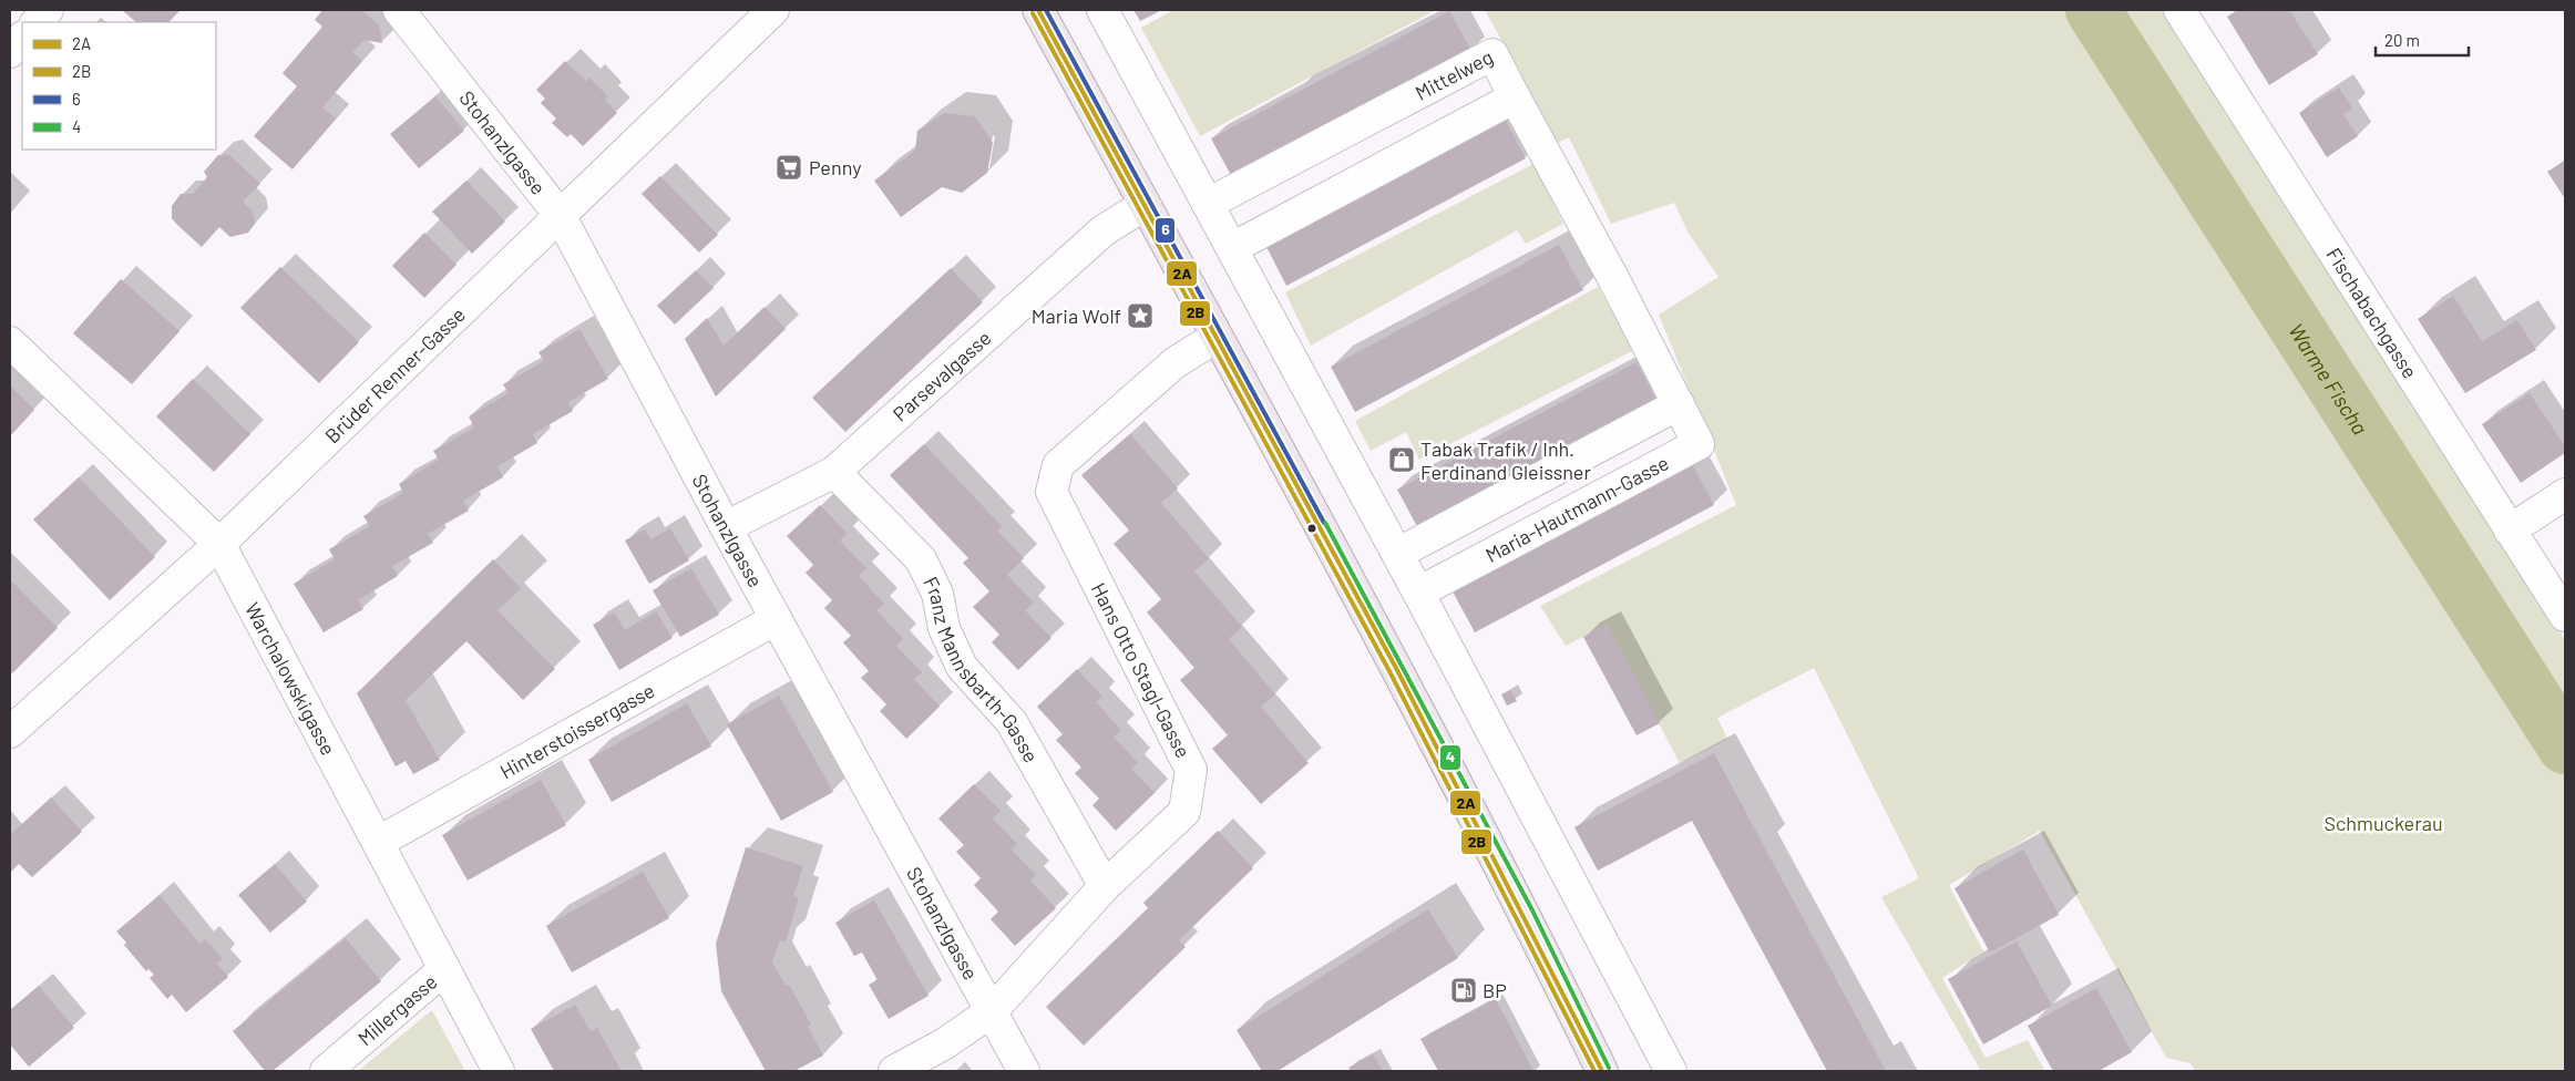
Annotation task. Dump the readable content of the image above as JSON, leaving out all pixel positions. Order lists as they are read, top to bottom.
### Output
{
  "streets": {
    "street": [
      "Mittelweg",
      "Stohanzlgasse",
      "Fischabachgasse",
      "Brüder Renner-Gasse",
      "Parsevalgasse",
      "Maria-Hautmann-Gasse",
      "Franz Mannsbarth-Gasse",
      "Hans Otto Stagl-Gasse",
      "Warchalowskigasse",
      "Hinterstoissergasse",
      "Millergasse"
    ]
  },
  "crossings": [
    ["Mittelweg", "Maria-Hautmann-Gasse"],
    ["Stohanzlgasse", "Brüder Renner-Gasse"],
    ["Stohanzlgasse", "Parsevalgasse"],
    ["Stohanzlgasse", "Hans Otto Stagl-Gasse"],
    ["Stohanzlgasse", "Hinterstoissergasse"],
    ["Brüder Renner-Gasse", "Warchalowskigasse"],
    ["Parsevalgasse", "Franz Mannsbarth-Gasse"],
    ["Franz Mannsbarth-Gasse", "Hans Otto Stagl-Gasse"],
    ["Warchalowskigasse", "Hinterstoissergasse"],
    ["Warchalowskigasse", "Millergasse"]
  ],
  "water": ["Warme Fischa"],
  "parks": ["Schmuckerau"],
  "places": {
    "supermarket": ["Penny"],
    "place": ["Maria Wolf"],
    "shop": ["Tabak Trafik / Inh. Ferdinand Gleissner"],
    "fuel station": ["BP"]
  },
  "lines": [
    "transit line 2A",
    "transit line 6",
    "transit line 2B",
    "transit line 4"
  ],
  "legend": [
    "2A",
    "2B",
    "6",
    "4"
  ],
  "scale_bar": "20 m"
}
